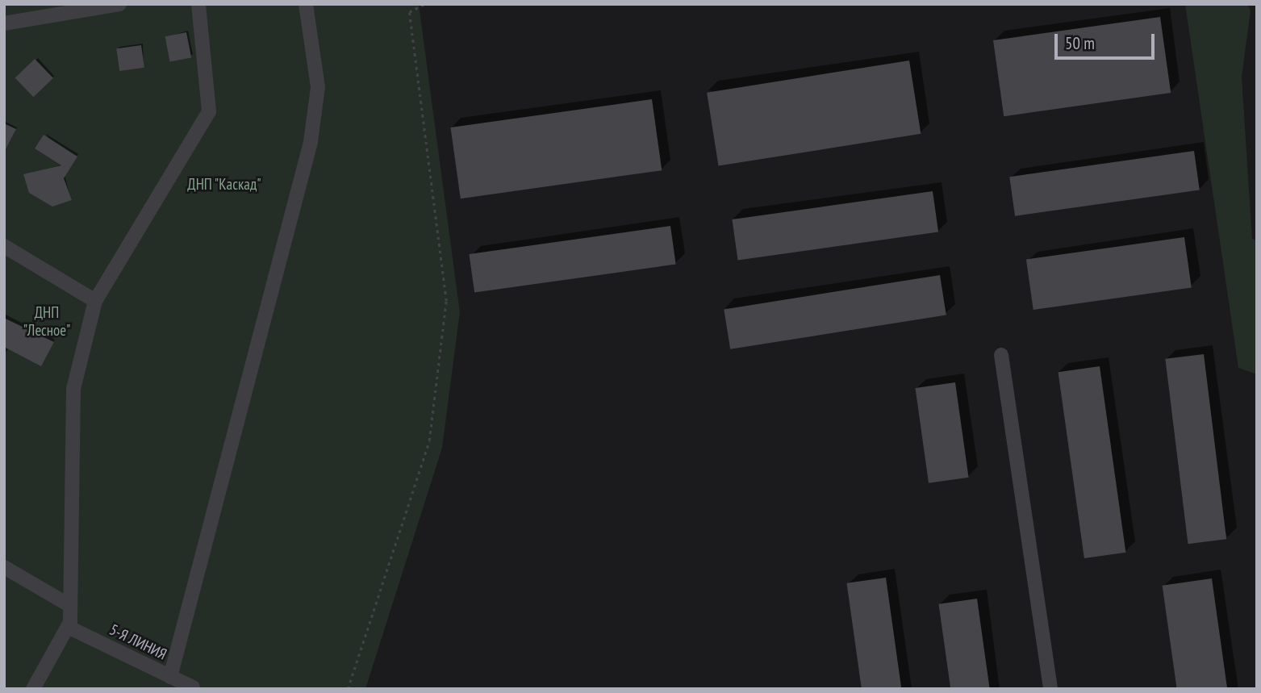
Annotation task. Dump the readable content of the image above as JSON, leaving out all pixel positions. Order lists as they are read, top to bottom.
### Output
{
  "streets": {
    "street": ["5-Я ЛИНИЯ"]
  },
  "parks": ["ДНП \"Каскад\"", "ДНП \"Лесное\""],
  "scale_bar": "50 m"
}
